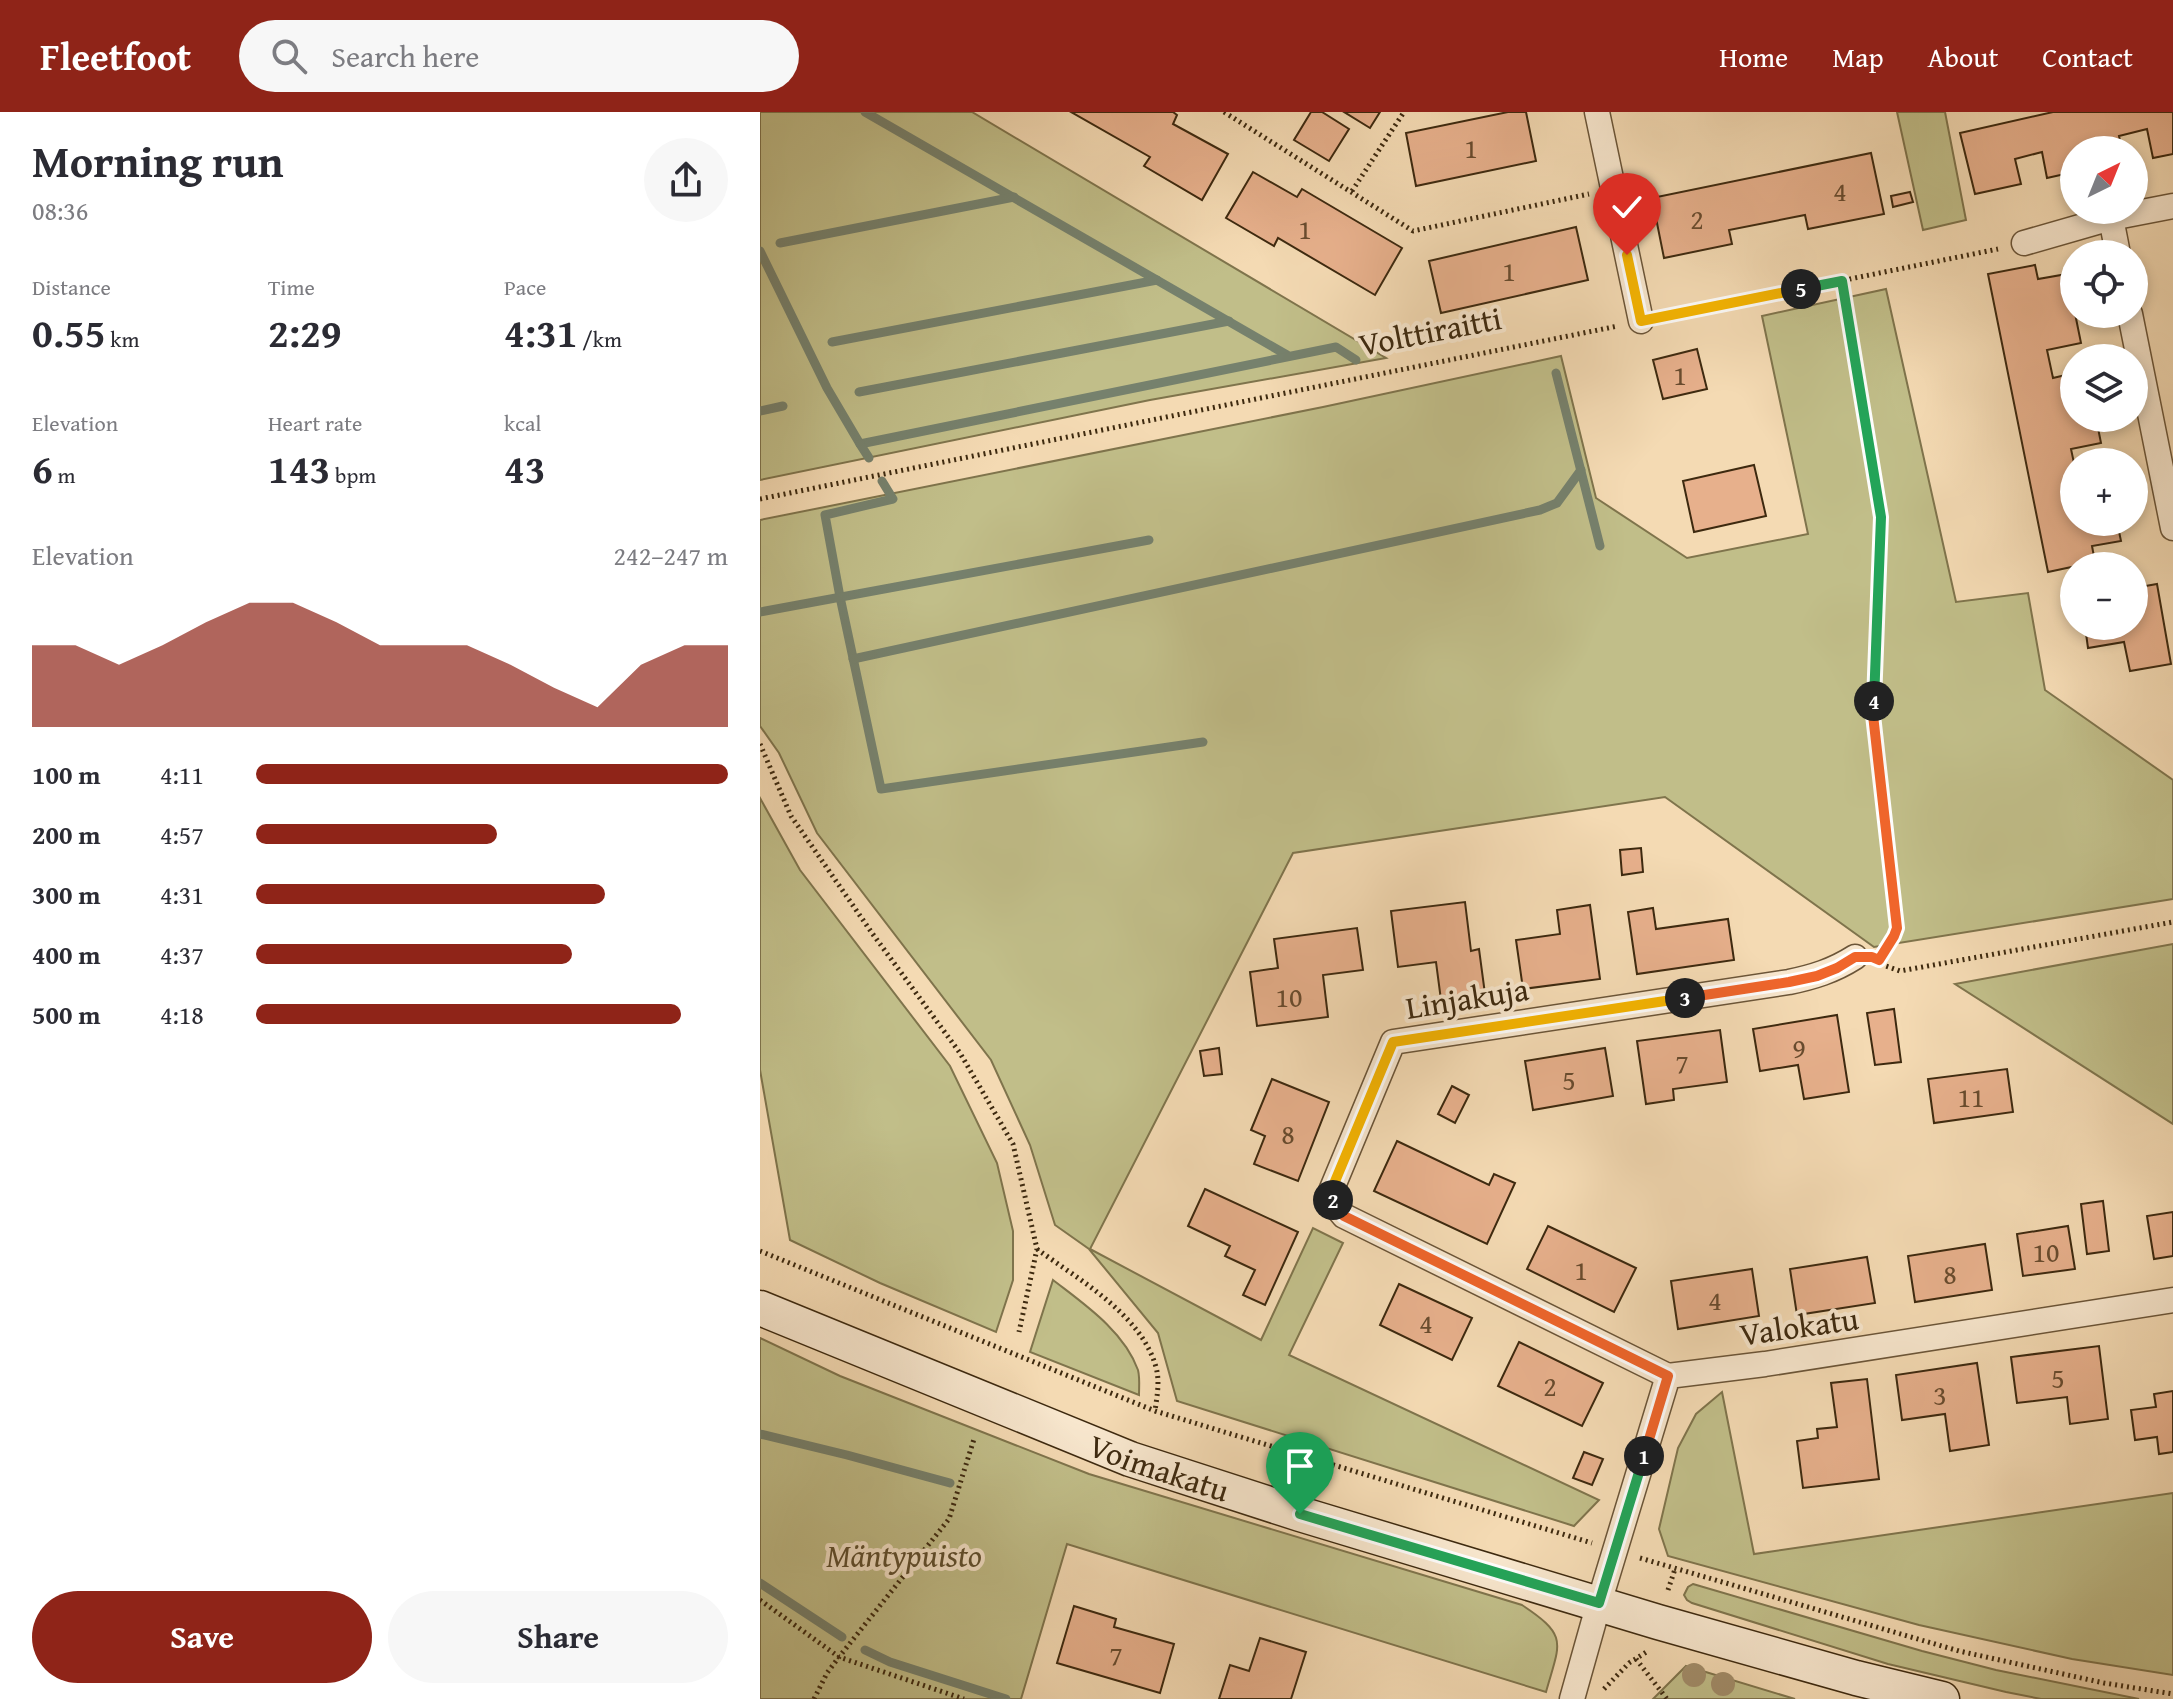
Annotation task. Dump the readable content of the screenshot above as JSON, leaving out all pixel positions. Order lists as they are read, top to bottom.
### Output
{
  "streets": {
    "street": ["Linjakuja", "Valokatu", "Voimakatu"],
    "path": ["Volttiraitti"]
  },
  "crossings": [
    ["Linjakuja", "Valokatu"]
  ],
  "parks": ["Mäntypuisto"],
  "house_numbers": [
    "1",
    "4",
    "2",
    "1",
    "1",
    "1",
    "10",
    "9",
    "7",
    "5",
    "11",
    "8",
    "10",
    "1",
    "8",
    "4",
    "4",
    "5",
    "2",
    "3",
    "7"
  ],
  "north": "top right",
  "page": {
    "header": "Fleetfoot",
    "search": "Search here",
    "nav": [
      "Home",
      "Map",
      "About",
      "Contact"
    ],
    "heading": ["Morning run", "08:36"],
    "map_buttons": ["+", "−"],
    "stats": [
      ["Distance", "0.55 km"],
      ["Time", "2:29"],
      ["Pace", "4:31 /km"],
      ["Elevation", "6 m"],
      ["Heart rate", "143 bpm"],
      ["kcal", "43"]
    ],
    "pins": [
      "5",
      "4",
      "3",
      "2",
      "1"
    ],
    "chart": ["Elevation", "242–247 m"],
    "list": [
      {
        "name": "100 m",
        "note": "4:11"
      },
      {
        "name": "200 m",
        "note": "4:57"
      },
      {
        "name": "300 m",
        "note": "4:31"
      },
      {
        "name": "400 m",
        "note": "4:37"
      },
      {
        "name": "500 m",
        "note": "4:18"
      }
    ],
    "buttons": ["Save", "Share"]
  }
}
